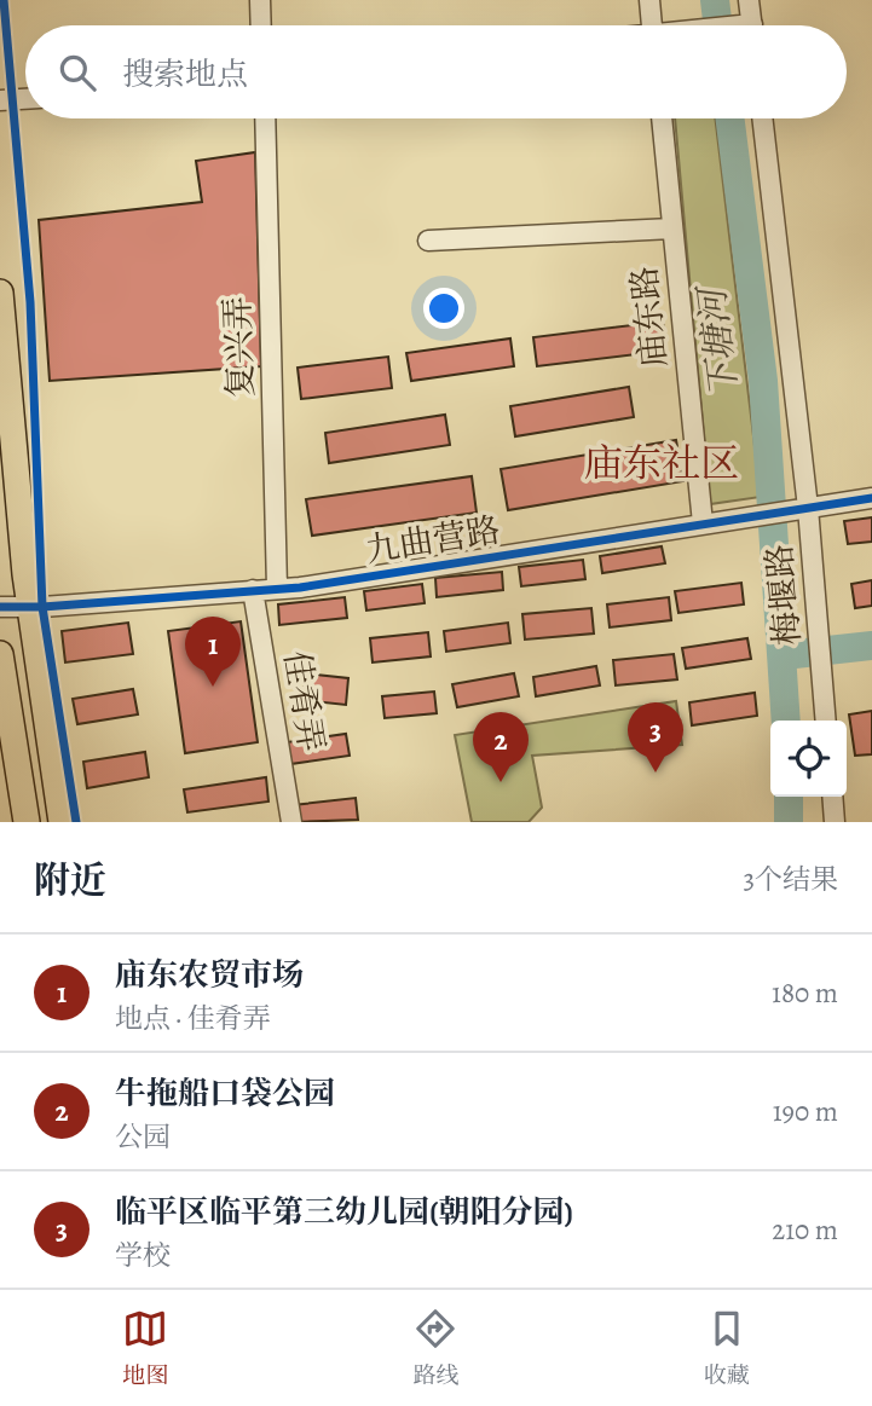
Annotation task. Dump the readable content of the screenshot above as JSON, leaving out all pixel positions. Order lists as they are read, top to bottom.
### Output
{
  "streets": {
    "street": [
      "庙东路",
      "复兴弄",
      "九曲营路",
      "梅堰路",
      "佳肴弄"
    ]
  },
  "crossings": [
    ["庙东路", "九曲营路"],
    ["复兴弄", "九曲营路"],
    ["九曲营路", "梅堰路"],
    ["九曲营路", "佳肴弄"]
  ],
  "districts": ["庙东社区"],
  "water": ["下塘河"],
  "page": {
    "search": "搜索地点",
    "pins": ["1", "3", "2"],
    "heading": ["附近", "3个结果"],
    "list": [
      {
        "mark": "1",
        "name": "庙东农贸市场",
        "note": "地点 · 佳肴弄",
        "value": "180 m"
      },
      {
        "mark": "2",
        "name": "牛拖船口袋公园",
        "note": "公园",
        "value": "190 m"
      },
      {
        "mark": "3",
        "name": "临平区临平第三幼儿园(朝阳分园)",
        "note": "学校",
        "value": "210 m"
      }
    ],
    "nav": ["地图", "路线", "收藏"]
  }
}
